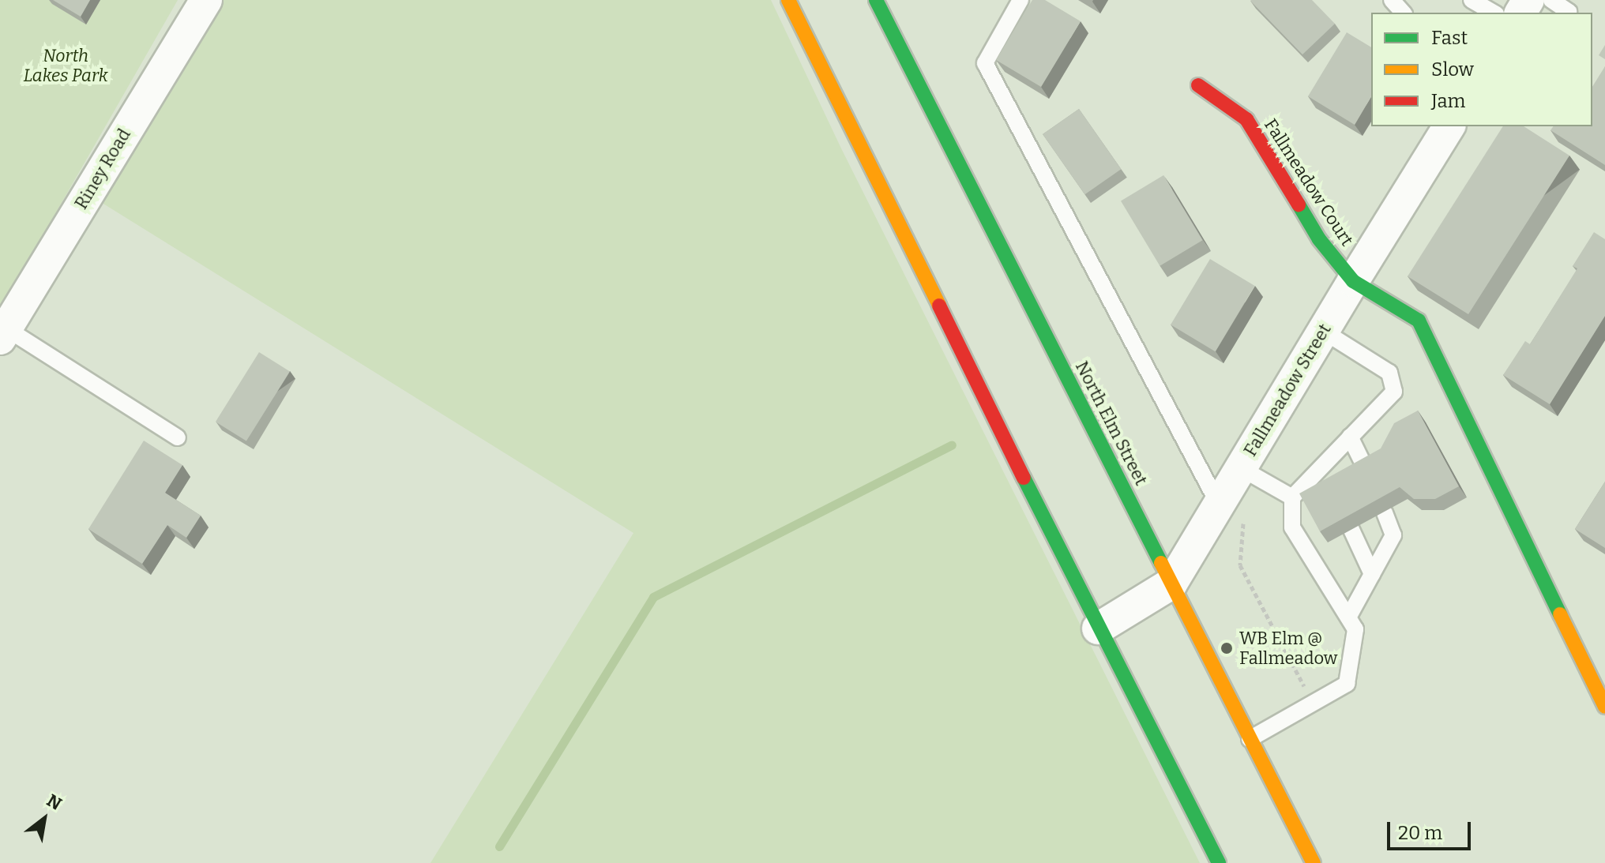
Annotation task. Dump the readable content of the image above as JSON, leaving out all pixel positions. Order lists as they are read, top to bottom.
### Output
{
  "streets": {
    "main road": ["Fallmeadow Court", "North Elm Street"],
    "street": ["Riney Road", "Fallmeadow Street"]
  },
  "crossings": [
    ["Fallmeadow Court", "Fallmeadow Street"],
    ["Fallmeadow Street", "North Elm Street"]
  ],
  "parks": ["North Lakes Park"],
  "places": ["WB Elm @ Fallmeadow"],
  "legend": ["Fast", "Slow", "Jam"],
  "scale_bar": "20 m",
  "north": "top right"
}
